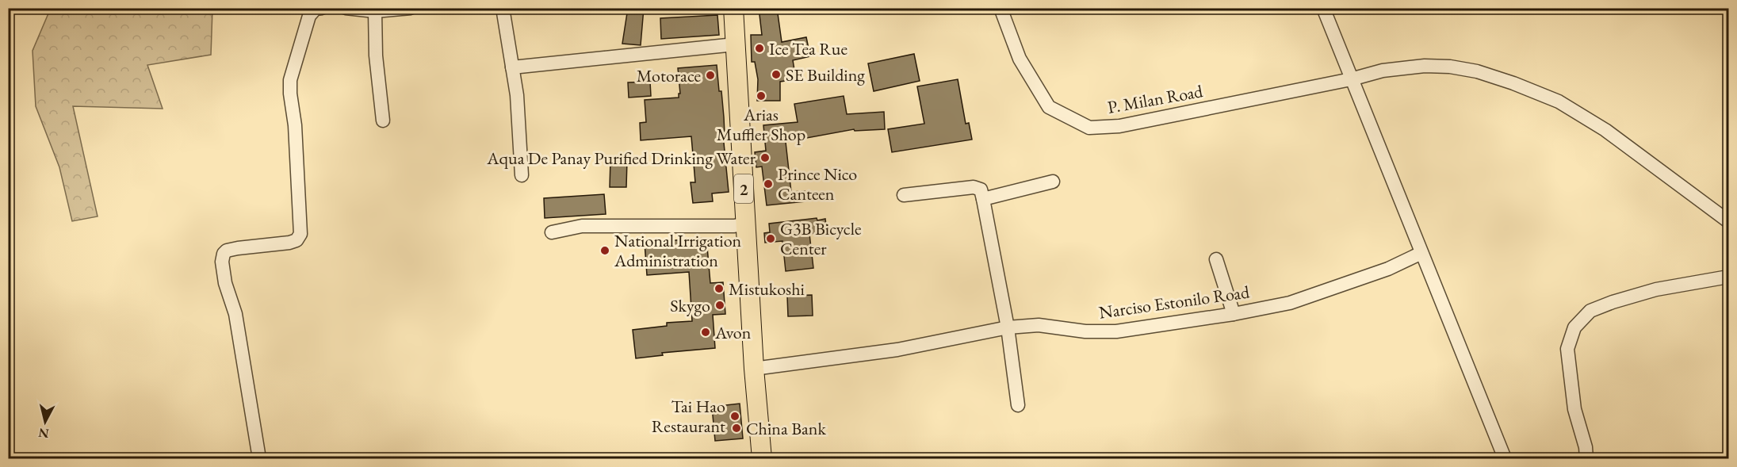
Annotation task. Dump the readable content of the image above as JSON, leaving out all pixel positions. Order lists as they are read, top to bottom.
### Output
{
  "streets": {
    "highway": ["2"],
    "street": ["P. Milan Road", "Narciso Estonilo Road"]
  },
  "crossings": [
    ["2", "Narciso Estonilo Road"]
  ],
  "places": [
    "Ice Tea Rue",
    "SE Building",
    "Motorace",
    "Arias Muffler Shop",
    "Aqua De Panay Purified Drinking Water",
    "Prince Nico Canteen",
    "G3B Bicycle Center",
    "National Irrigation Administration",
    "Mistukoshi",
    "Skygo",
    "Avon",
    "Tai Hao Restaurant",
    "China Bank"
  ],
  "north": "bottom"
}
